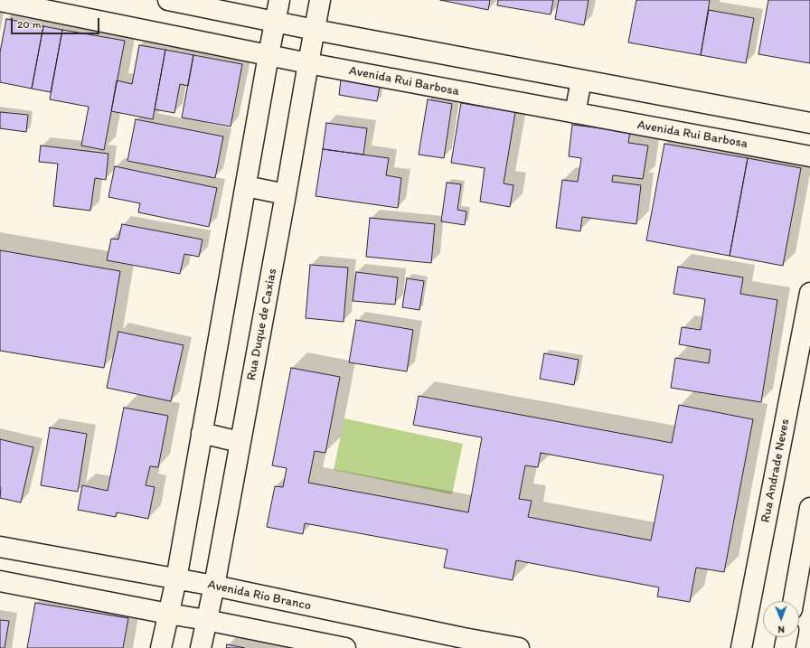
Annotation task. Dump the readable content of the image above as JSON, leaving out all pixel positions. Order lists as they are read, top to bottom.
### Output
{
  "streets": {
    "street": [
      "Avenida Rui Barbosa",
      "Rua Duque de Caxias",
      "Rua Andrade Neves",
      "Avenida Rio Branco"
    ]
  },
  "crossings": [
    ["Avenida Rui Barbosa", "Rua Duque de Caxias"],
    ["Rua Duque de Caxias", "Avenida Rio Branco"]
  ],
  "scale_bar": "20 m",
  "north": "bottom"
}
